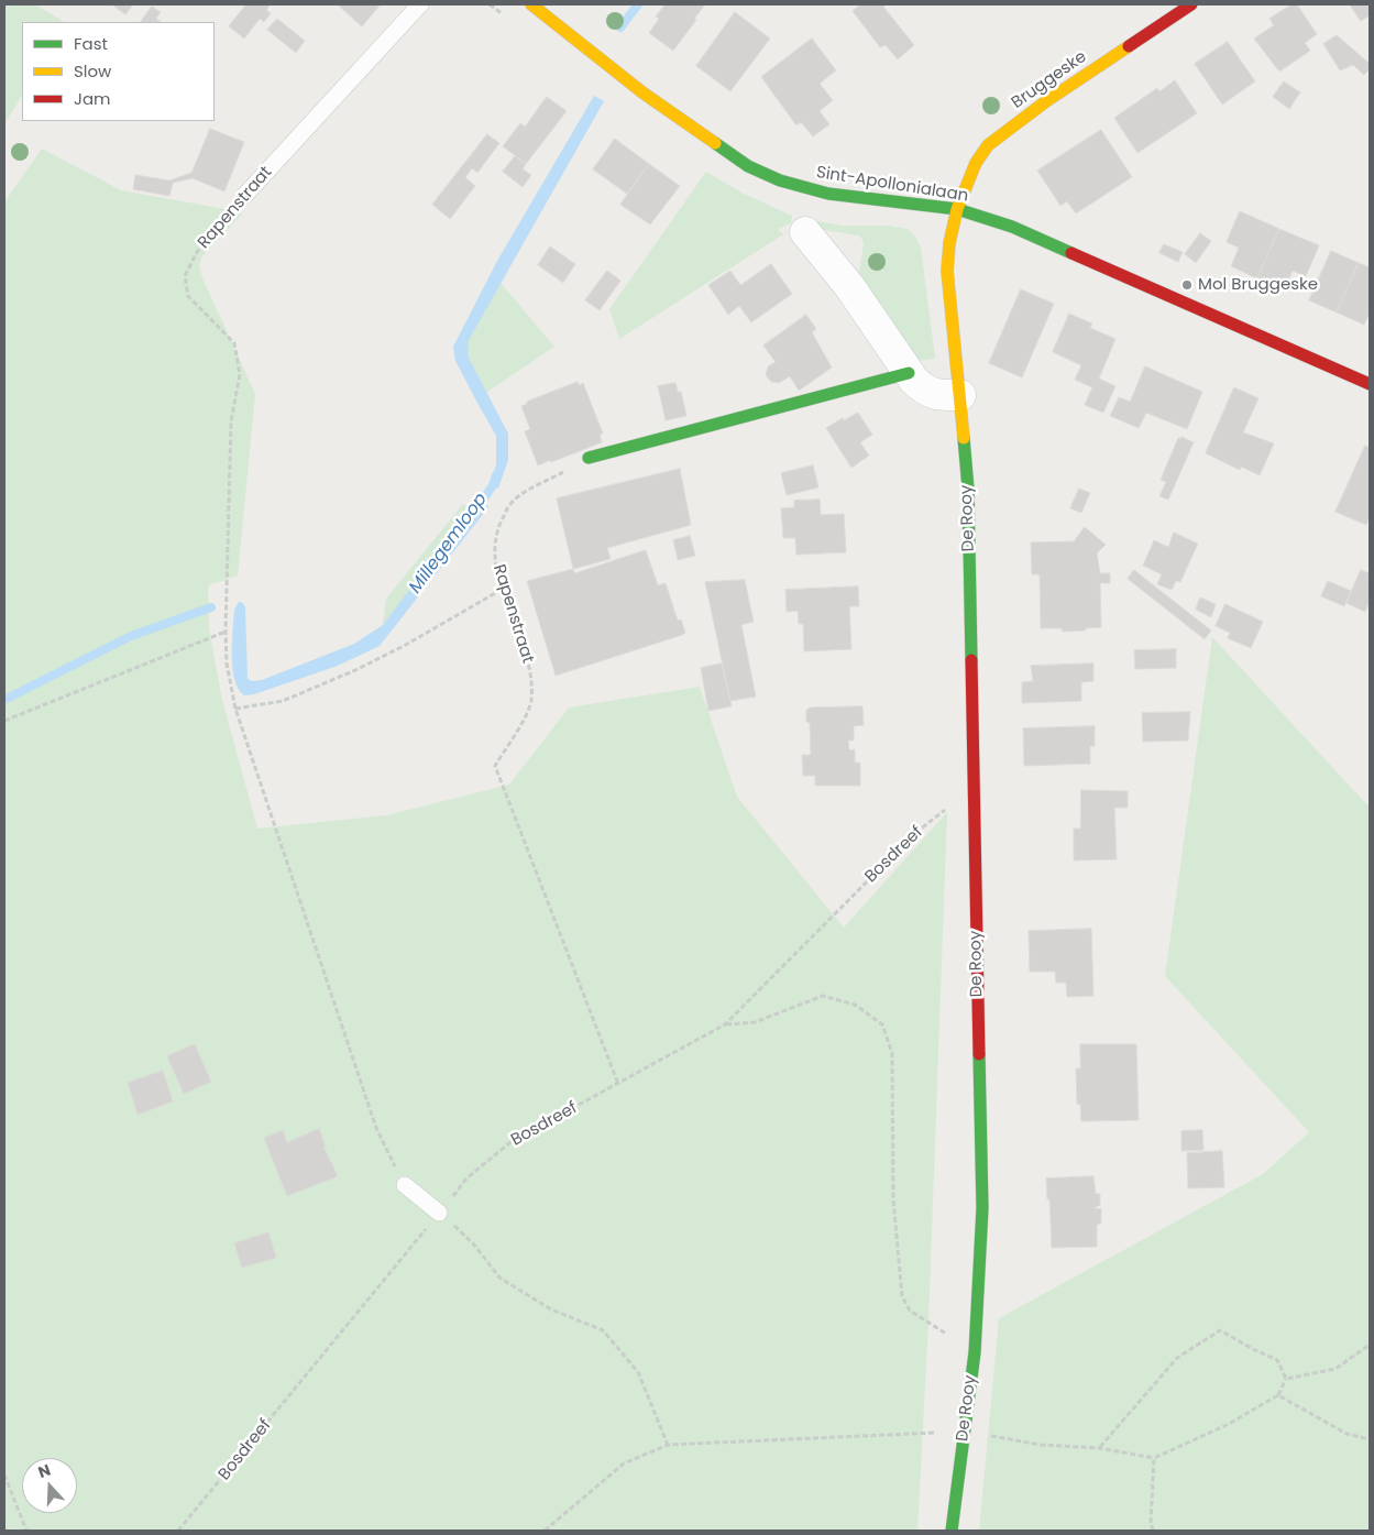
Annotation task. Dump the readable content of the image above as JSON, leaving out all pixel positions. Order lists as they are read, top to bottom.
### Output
{
  "streets": {
    "street": ["Bruggeske", "Sint-Apollonialaan", "De Rooy"],
    "lane": ["Rapenstraat"],
    "path": ["Bosdreef"]
  },
  "crossings": [
    ["Bruggeske", "Sint-Apollonialaan"],
    ["Bruggeske", "De Rooy"],
    ["Sint-Apollonialaan", "De Rooy"],
    ["Rapenstraat", "Bosdreef"],
    ["De Rooy", "Bosdreef"]
  ],
  "water": ["Millegemloop"],
  "places": ["Mol Bruggeske"],
  "legend": ["Fast", "Slow", "Jam"],
  "north": "top"
}
